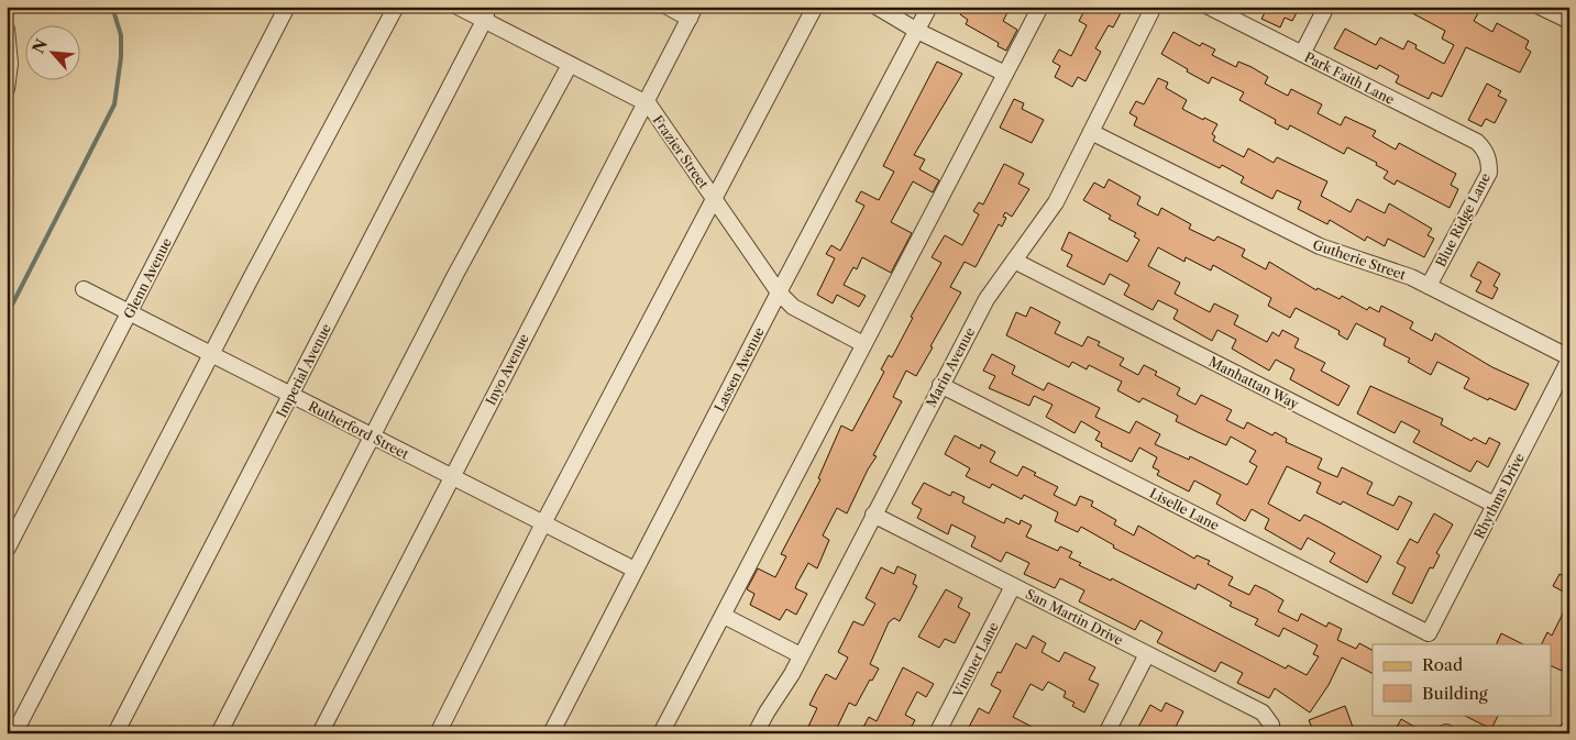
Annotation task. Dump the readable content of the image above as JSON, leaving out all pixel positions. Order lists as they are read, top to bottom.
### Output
{
  "streets": {
    "street": [
      "Park Faith Lane",
      "Frazier Street",
      "Blue Ridge Lane",
      "Gutherie Street",
      "Glenn Avenue",
      "Marin Avenue",
      "Inyo Avenue",
      "Lassen Avenue",
      "Imperial Avenue",
      "Manhattan Way",
      "Rutherford Street",
      "Rhythms Drive",
      "Liselle Lane",
      "San Martin Drive",
      "Vintner Lane"
    ]
  },
  "crossings": [
    ["Park Faith Lane", "Blue Ridge Lane"],
    ["Frazier Street", "Inyo Avenue"],
    ["Frazier Street", "Lassen Avenue"],
    ["Frazier Street", "Imperial Avenue"],
    ["Blue Ridge Lane", "Gutherie Street"],
    ["Gutherie Street", "Marin Avenue"],
    ["Gutherie Street", "Rhythms Drive"],
    ["Glenn Avenue", "Rutherford Street"],
    ["Marin Avenue", "Manhattan Way"],
    ["Marin Avenue", "Liselle Lane"],
    ["Marin Avenue", "San Martin Drive"],
    ["Inyo Avenue", "Rutherford Street"],
    ["Lassen Avenue", "Rutherford Street"],
    ["Imperial Avenue", "Rutherford Street"],
    ["Manhattan Way", "Rhythms Drive"],
    ["Rhythms Drive", "Liselle Lane"],
    ["San Martin Drive", "Vintner Lane"]
  ],
  "legend": ["Road", "Building"],
  "north": "top left"
}
